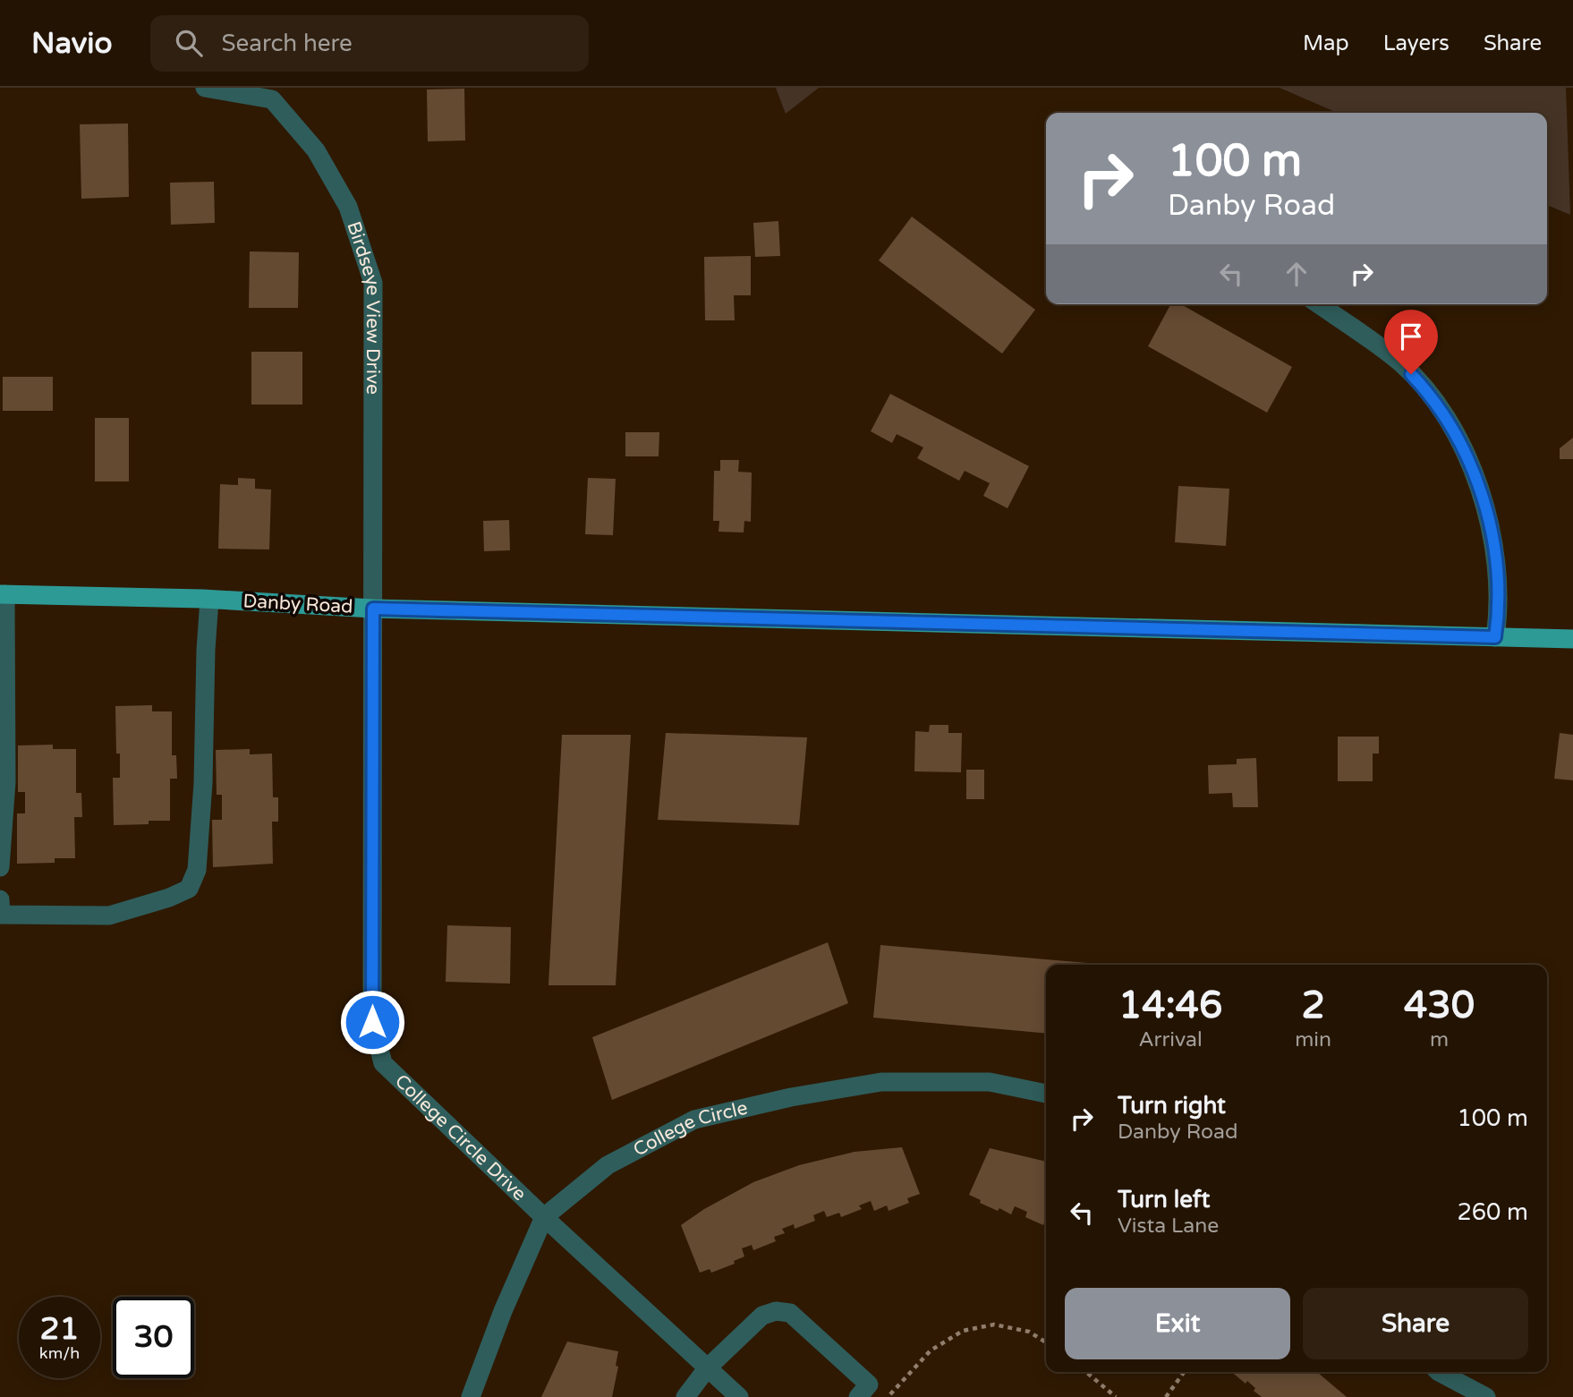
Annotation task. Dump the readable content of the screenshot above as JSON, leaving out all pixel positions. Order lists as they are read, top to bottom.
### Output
{
  "streets": {
    "main road": ["Danby Road"],
    "street": ["Birdseye View Drive", "College Circle", "College Circle Drive"]
  },
  "crossings": [
    ["Birdseye View Drive", "Danby Road"],
    ["Birdseye View Drive", "College Circle Drive"],
    ["Danby Road", "College Circle Drive"],
    ["College Circle", "College Circle Drive"]
  ],
  "page": {
    "header": "Navio",
    "search": "Search here",
    "nav": ["Map", "Layers", "Share"],
    "turn": ["100 m", "Danby Road"],
    "eta": [
      "14:46",
      "Arrival",
      "2",
      "min",
      "430",
      "m"
    ],
    "list": [
      {
        "name": "Turn right",
        "note": "Danby Road",
        "value": "100 m"
      },
      {
        "name": "Turn left",
        "note": "Vista Lane",
        "value": "260 m"
      }
    ],
    "buttons": ["Exit", "Share"],
    "speed": "21 km/h",
    "limit": "30"
  }
}
